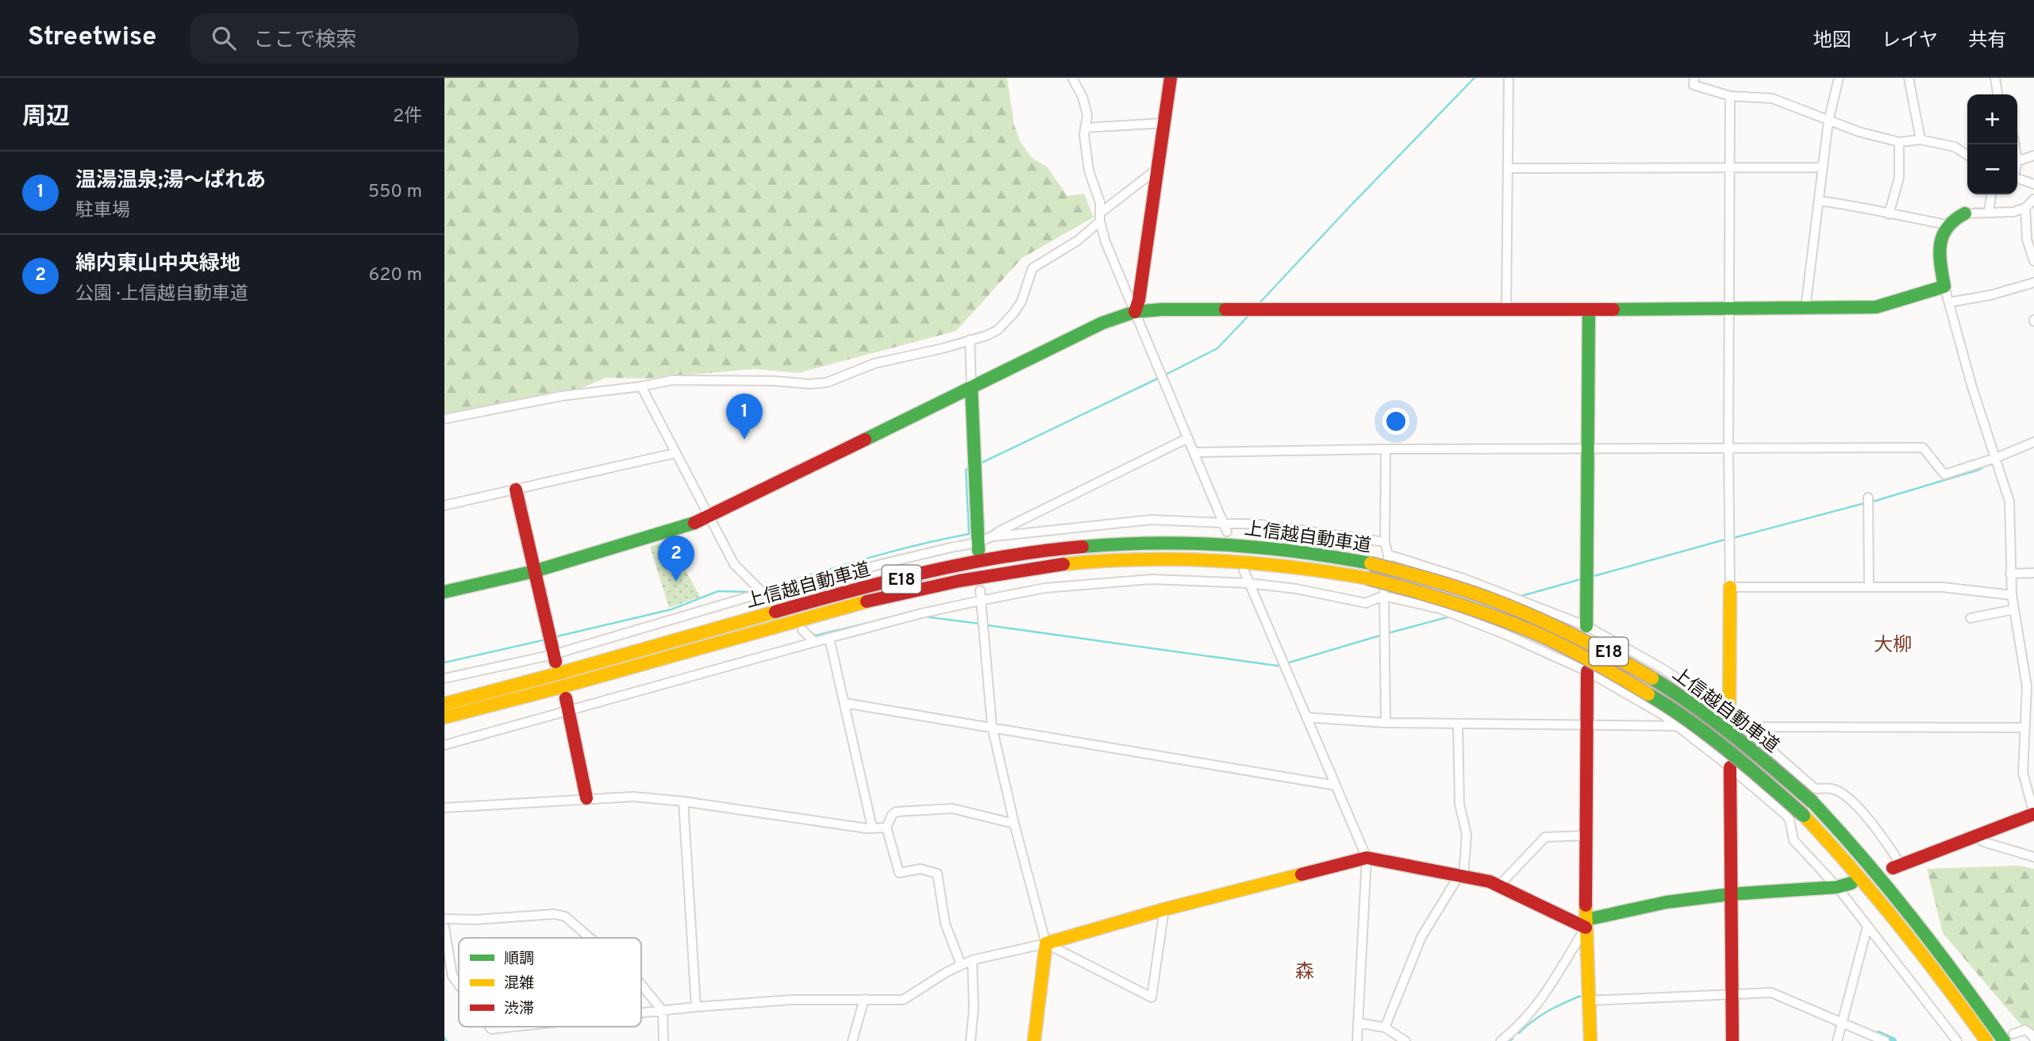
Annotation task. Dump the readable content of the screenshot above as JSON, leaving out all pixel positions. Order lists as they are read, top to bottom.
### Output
{
  "streets": {
    "main road": ["上信越自動車道", "E18"]
  },
  "districts": ["大柳", "森"],
  "legend": ["順調", "混雑", "渋滞"],
  "page": {
    "header": "Streetwise",
    "search": "ここで検索",
    "nav": ["地図", "レイヤ", "共有"],
    "heading": ["周辺", "2件"],
    "map_buttons": ["+", "−"],
    "list": [
      {
        "mark": "1",
        "name": "温湯温泉;湯〜ぱれあ",
        "note": "駐車場",
        "value": "550 m"
      },
      {
        "mark": "2",
        "name": "綿内東山中央緑地",
        "note": "公園 · 上信越自動車道",
        "value": "620 m"
      }
    ],
    "pins": ["1", "2"]
  }
}
